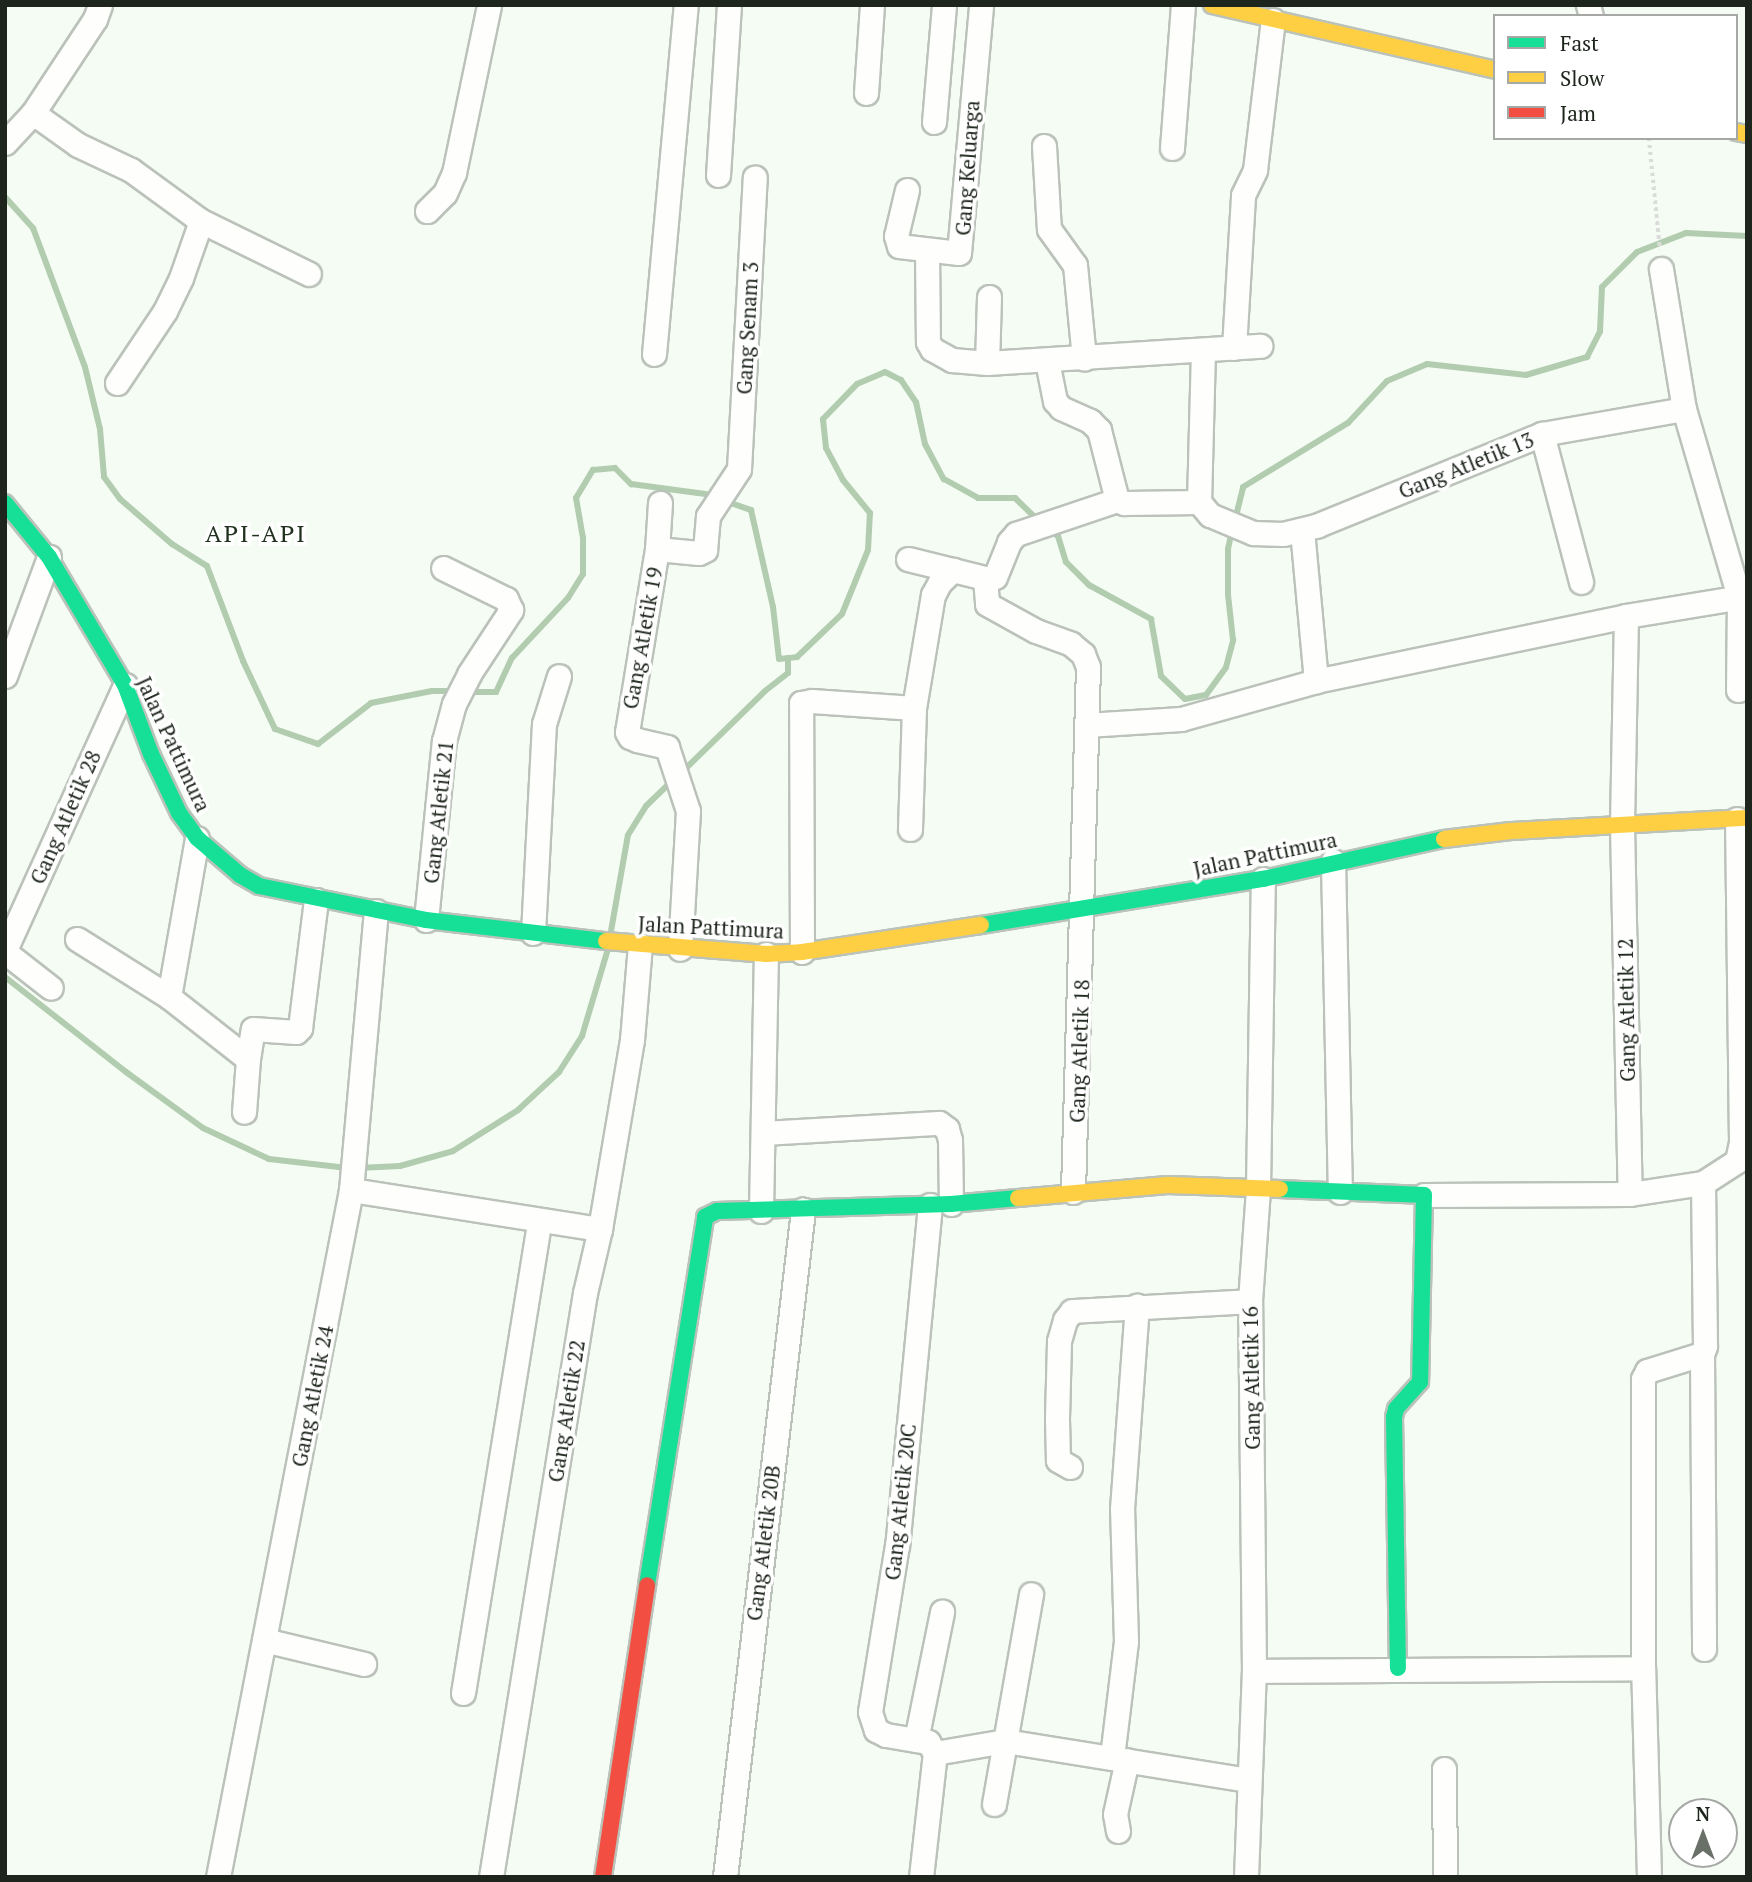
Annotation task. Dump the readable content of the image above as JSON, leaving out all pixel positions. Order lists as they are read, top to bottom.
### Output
{
  "streets": {
    "street": [
      "Gang Keluarga",
      "Gang Senam 3",
      "Gang Atletik 13",
      "Gang Atletik 19",
      "Jalan Pattimura",
      "Gang Atletik 21",
      "Gang Atletik 28",
      "Gang Atletik 12",
      "Gang Atletik 18",
      "Gang Atletik 16",
      "Gang Atletik 24",
      "Gang Atletik 22",
      "Gang Atletik 20C",
      "Gang Atletik 20B"
    ]
  },
  "crossings": [
    ["Gang Senam 3", "Gang Atletik 19"],
    ["Gang Atletik 19", "Jalan Pattimura"],
    ["Jalan Pattimura", "Gang Atletik 21"],
    ["Jalan Pattimura", "Gang Atletik 28"],
    ["Jalan Pattimura", "Gang Atletik 12"],
    ["Jalan Pattimura", "Gang Atletik 18"],
    ["Jalan Pattimura", "Gang Atletik 16"],
    ["Jalan Pattimura", "Gang Atletik 24"],
    ["Jalan Pattimura", "Gang Atletik 22"]
  ],
  "districts": ["API-API"],
  "legend": ["Fast", "Slow", "Jam"],
  "north": "top"
}
